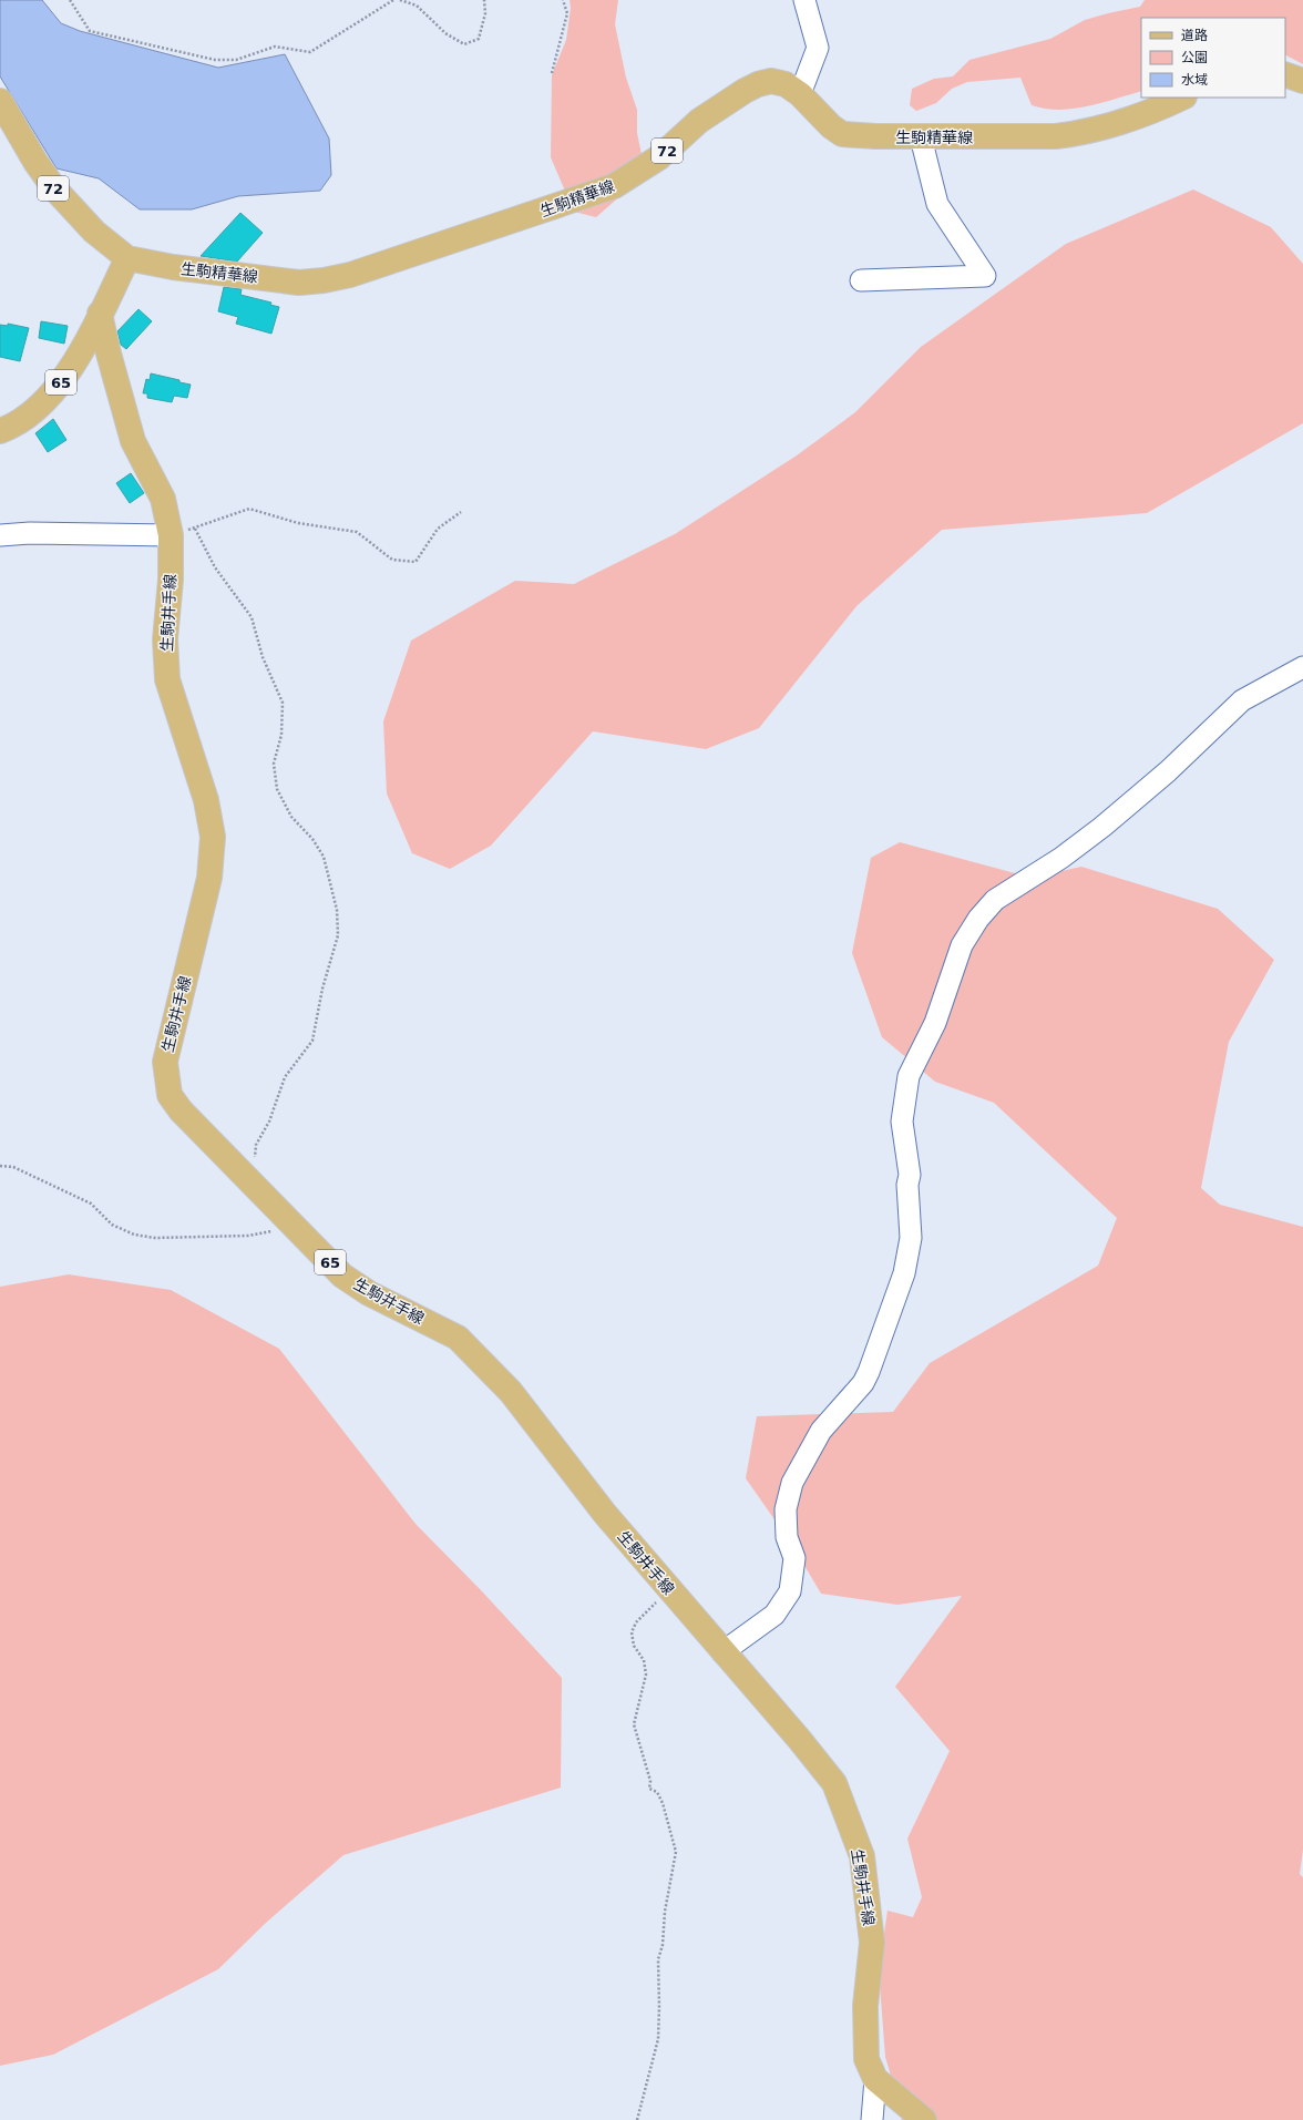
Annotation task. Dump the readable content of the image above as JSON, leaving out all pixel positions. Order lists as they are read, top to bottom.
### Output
{
  "streets": {
    "main road": [
      "生駒精華線",
      "72",
      "65",
      "生駒井手線"
    ]
  },
  "crossings": [
    ["生駒精華線", "65"],
    ["65", "生駒井手線"]
  ],
  "legend": ["道路", "公園", "水域"]
}
